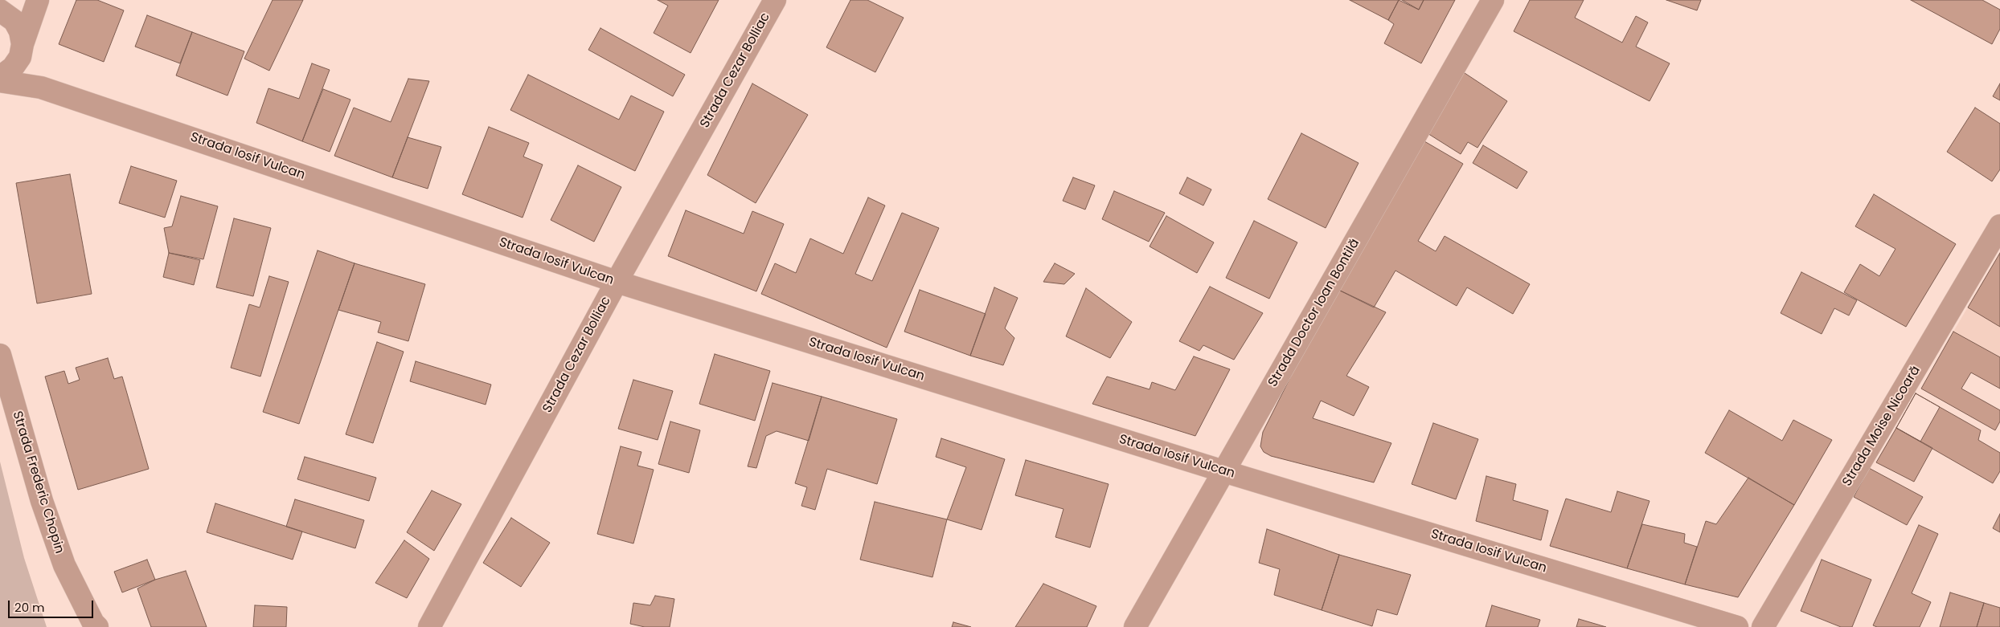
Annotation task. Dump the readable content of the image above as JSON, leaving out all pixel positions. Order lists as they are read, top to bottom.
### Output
{
  "streets": {
    "street": [
      "Strada Cezar Bolliac",
      "Strada Iosif Vulcan",
      "Strada Doctor Ioan Bontilă",
      "Strada Moise Nicoară",
      "Strada Frederic Chopin"
    ]
  },
  "crossings": [
    ["Strada Cezar Bolliac", "Strada Iosif Vulcan"],
    ["Strada Iosif Vulcan", "Strada Doctor Ioan Bontilă"]
  ],
  "scale_bar": "20 m"
}
